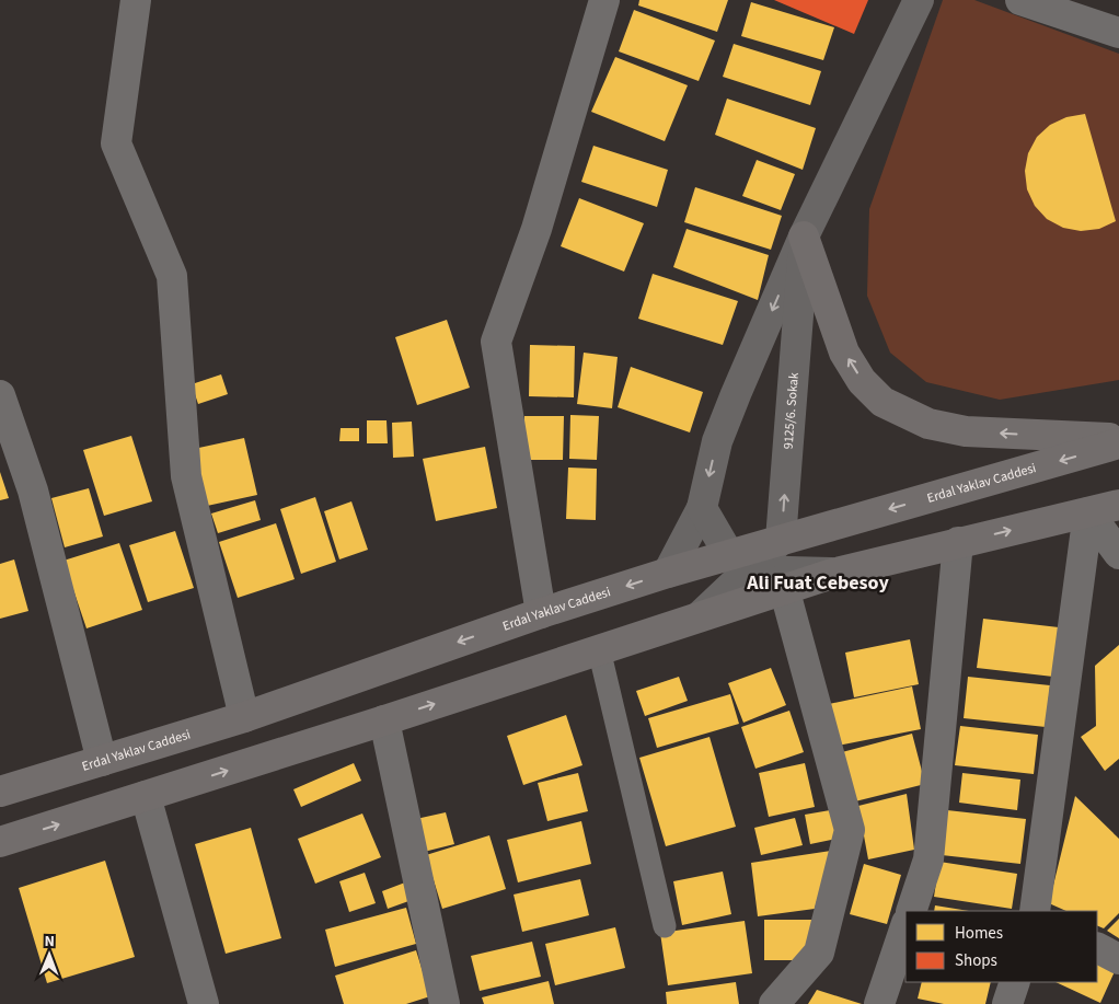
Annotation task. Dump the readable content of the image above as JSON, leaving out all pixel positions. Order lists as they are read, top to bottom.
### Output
{
  "streets": {
    "main road": ["9125/6. Sokak", "Erdal Yaklav Caddesi"]
  },
  "crossings": [
    ["9125/6. Sokak", "Erdal Yaklav Caddesi"]
  ],
  "districts": ["Ali Fuat Cebesoy"],
  "legend": ["Homes", "Shops"],
  "north": "top"
}
